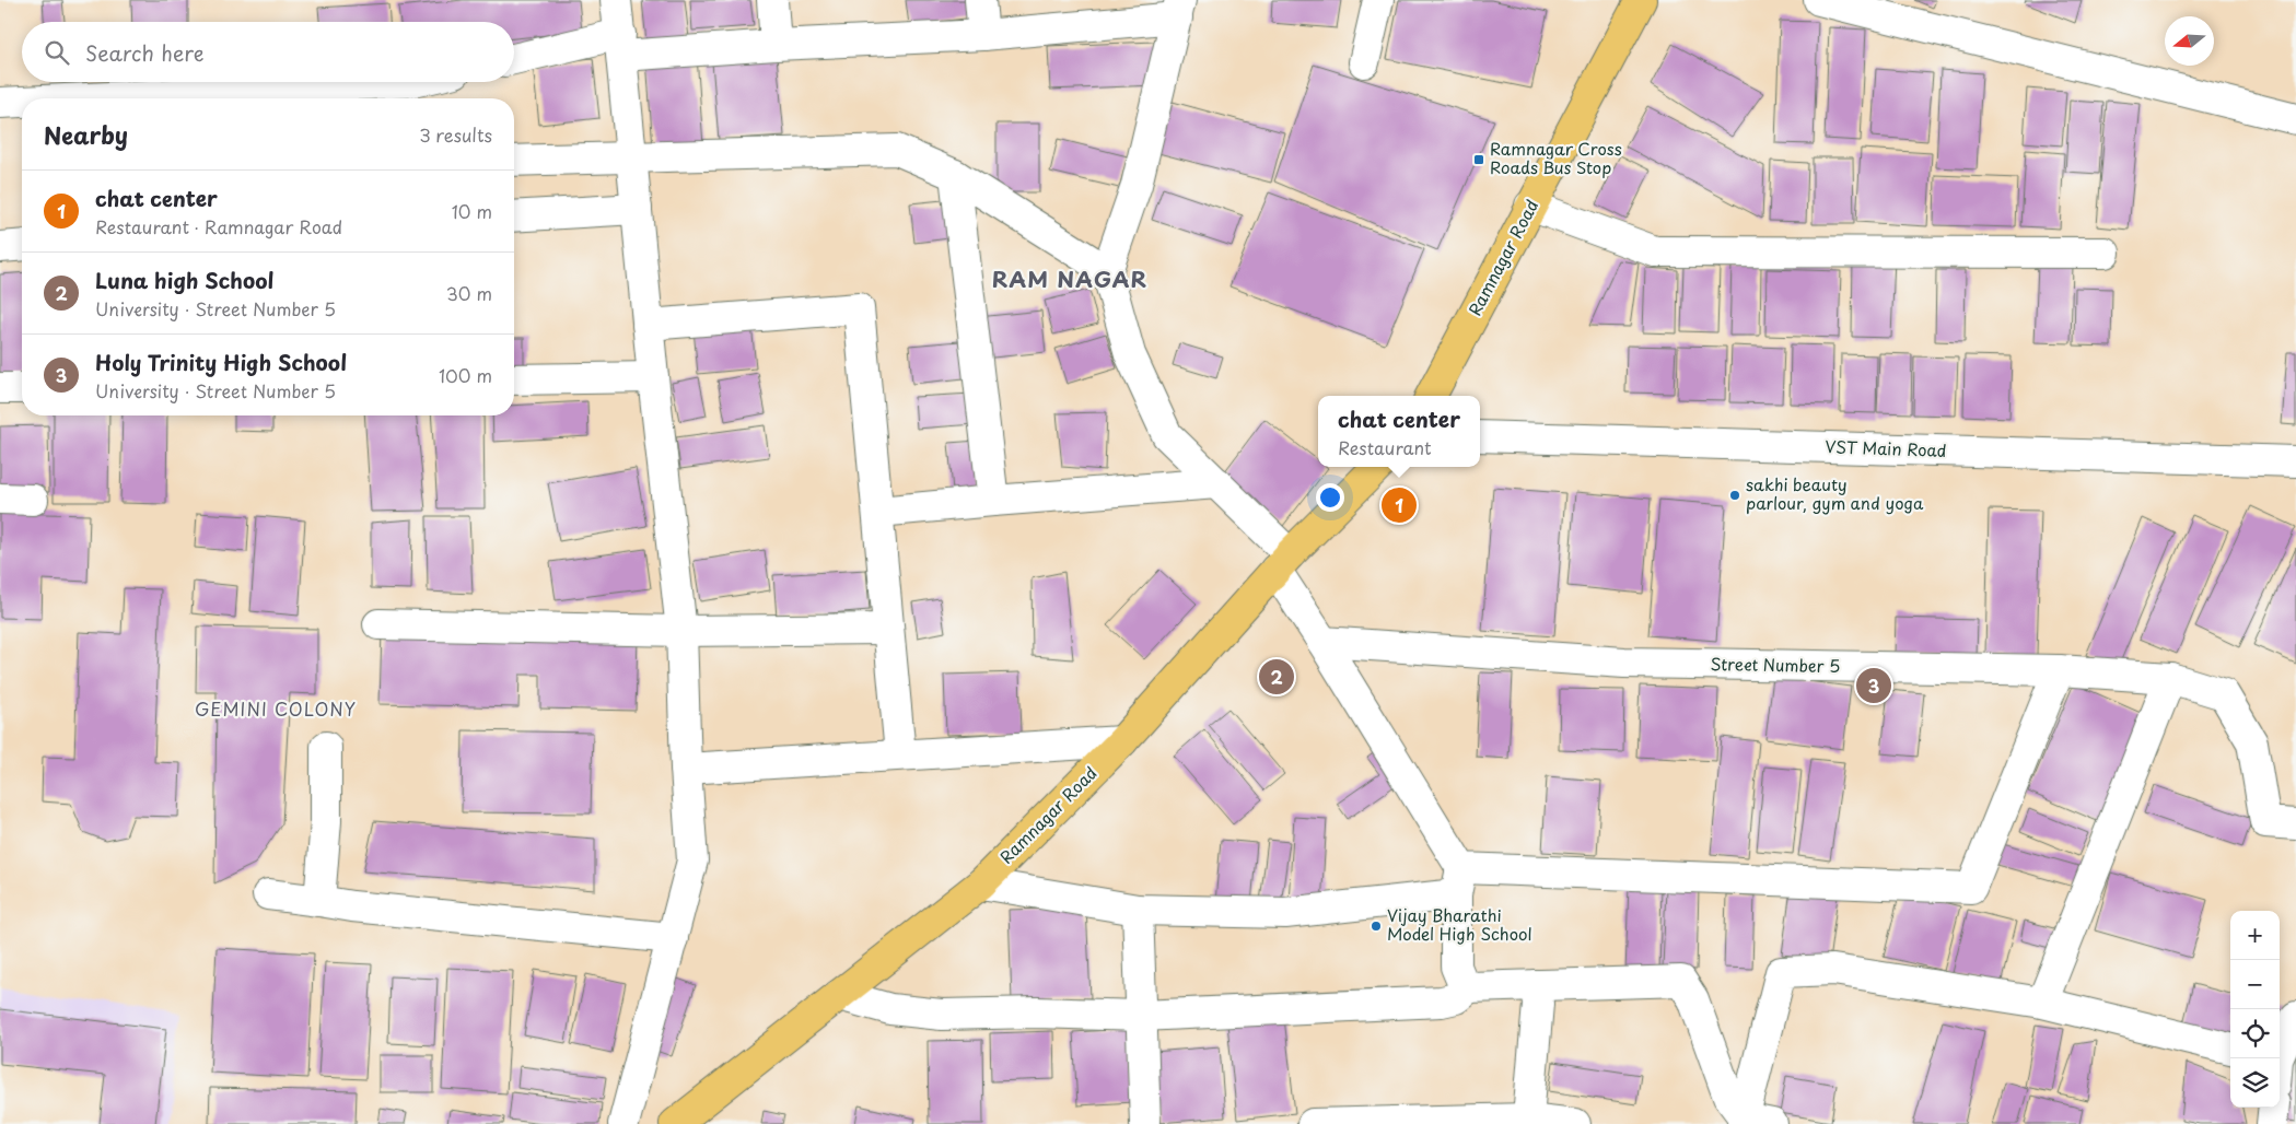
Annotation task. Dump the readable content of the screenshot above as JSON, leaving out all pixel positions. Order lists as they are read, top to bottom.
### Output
{
  "streets": {
    "main road": ["Ramnagar Road"],
    "street": ["VST Main Road", "Street Number 5"]
  },
  "districts": ["RAM NAGAR", "GEMINI COLONY"],
  "places": {
    "transit": ["Ramnagar Cross Roads Bus Stop"],
    "other": ["sakhi beauty parlour, gym and yoga", "Vijay Bharathi Model High School"]
  },
  "north": "left",
  "page": {
    "search": "Search here",
    "heading": ["Nearby", "3 results"],
    "list": [
      {
        "mark": "1",
        "name": "chat center",
        "note": "Restaurant · Ramnagar Road",
        "value": "10 m"
      },
      {
        "mark": "2",
        "name": "Luna high School",
        "note": "University · Street Number 5",
        "value": "30 m"
      },
      {
        "mark": "3",
        "name": "Holy Trinity High School",
        "note": "University · Street Number 5",
        "value": "100 m"
      }
    ],
    "popup": ["chat center", "Restaurant"],
    "pins": ["1", "2", "3"],
    "map_buttons": ["+", "−"]
  }
}
